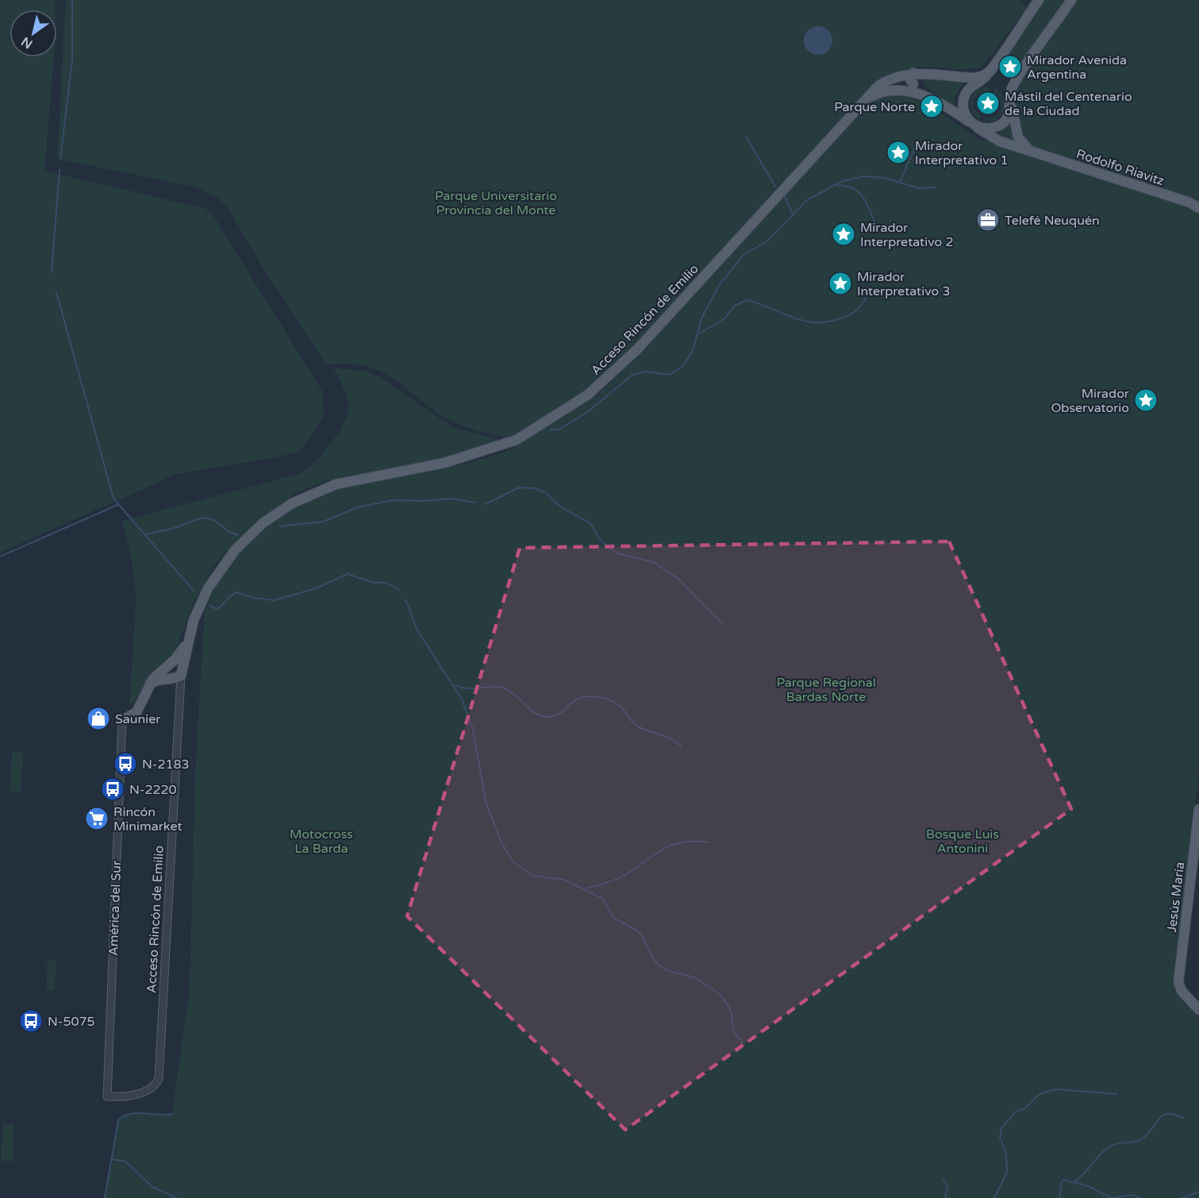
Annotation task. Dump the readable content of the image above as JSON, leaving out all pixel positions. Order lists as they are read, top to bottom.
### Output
{
  "streets": {
    "main road": ["Rodolfo Riavitz", "Acceso Rincón de Emilio", "Jesús María"],
    "street": ["América del Sur"]
  },
  "crossings": [
    ["Rodolfo Riavitz", "Acceso Rincón de Emilio"],
    ["Acceso Rincón de Emilio", "América del Sur"]
  ],
  "parks": [
    "Parque Universitario Provincia del Monte",
    "Parque Regional Bardas Norte",
    "Motocross La Barda",
    "Bosque Luis Antonini"
  ],
  "places": {
    "place": [
      "Mirador Avenida Argentina",
      "Mástil del Centenario de la Ciudad",
      "Parque Norte",
      "Mirador Interpretativo 1",
      "Mirador Interpretativo 2",
      "Mirador Interpretativo 3",
      "Mirador Observatorio"
    ],
    "office": ["Telefé Neuquén"],
    "shop": ["Saunier"],
    "bus stop": ["N-2183", "N-2220", "N-5075"],
    "supermarket": ["Rincón Minimarket"]
  },
  "north": "bottom left"
}
